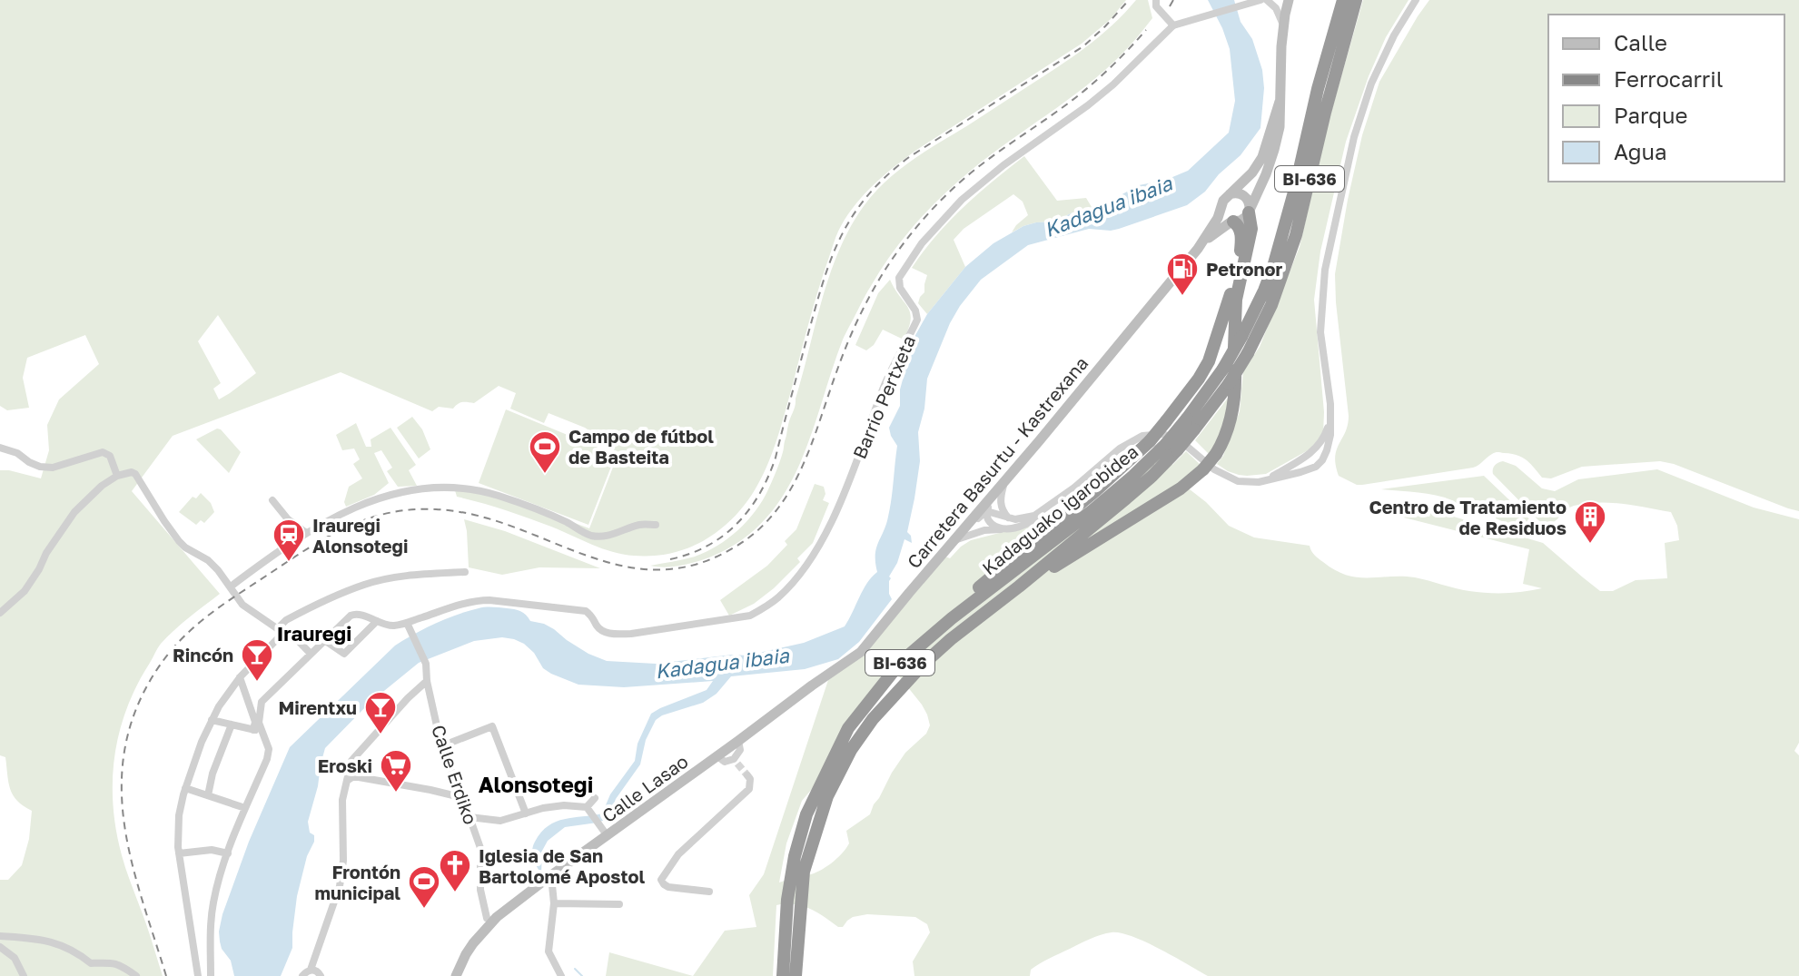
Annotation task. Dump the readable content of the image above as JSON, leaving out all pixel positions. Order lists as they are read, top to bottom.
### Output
{
  "streets": {
    "highway": ["BI-636", "Kadaguako igarobidea"],
    "street": [
      "Barrio Pertxeta",
      "Carretera Basurtu - Kastrexana",
      "Calle Erdiko",
      "Calle Lasao"
    ]
  },
  "crossings": [
    ["Barrio Pertxeta", "Calle Erdiko"],
    ["Carretera Basurtu - Kastrexana", "Calle Lasao"],
    ["Calle Erdiko", "Calle Lasao"]
  ],
  "districts": ["Irauregi", "Alonsotegi"],
  "water": ["Kadagua ibaia"],
  "places": {
    "fuel station": ["Petronor"],
    "sports": ["Campo de fútbol de Basteita", "Frontón municipal"],
    "building": ["Centro de Tratamiento de Residuos"],
    "station": ["Irauregi Alonsotegi"],
    "bar": ["Rincón", "Mirentxu"],
    "supermarket": ["Eroski"],
    "church": ["Iglesia de San Bartolomé Apostol"]
  },
  "legend": [
    "Calle",
    "Ferrocarril",
    "Parque",
    "Agua"
  ]
}
